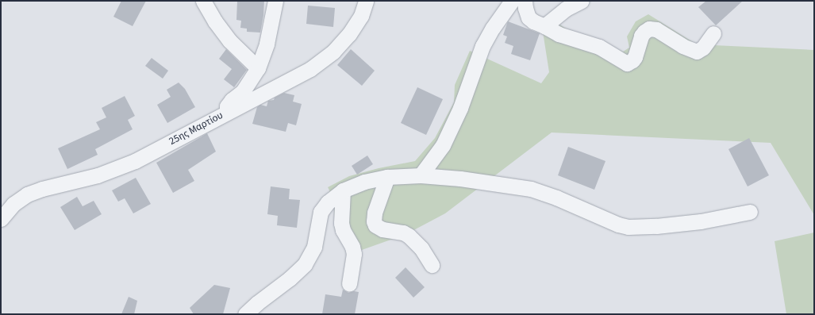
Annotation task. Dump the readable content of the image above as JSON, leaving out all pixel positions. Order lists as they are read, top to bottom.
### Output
{
  "streets": {
    "street": ["25ης Μαρτίου"]
  }
}
